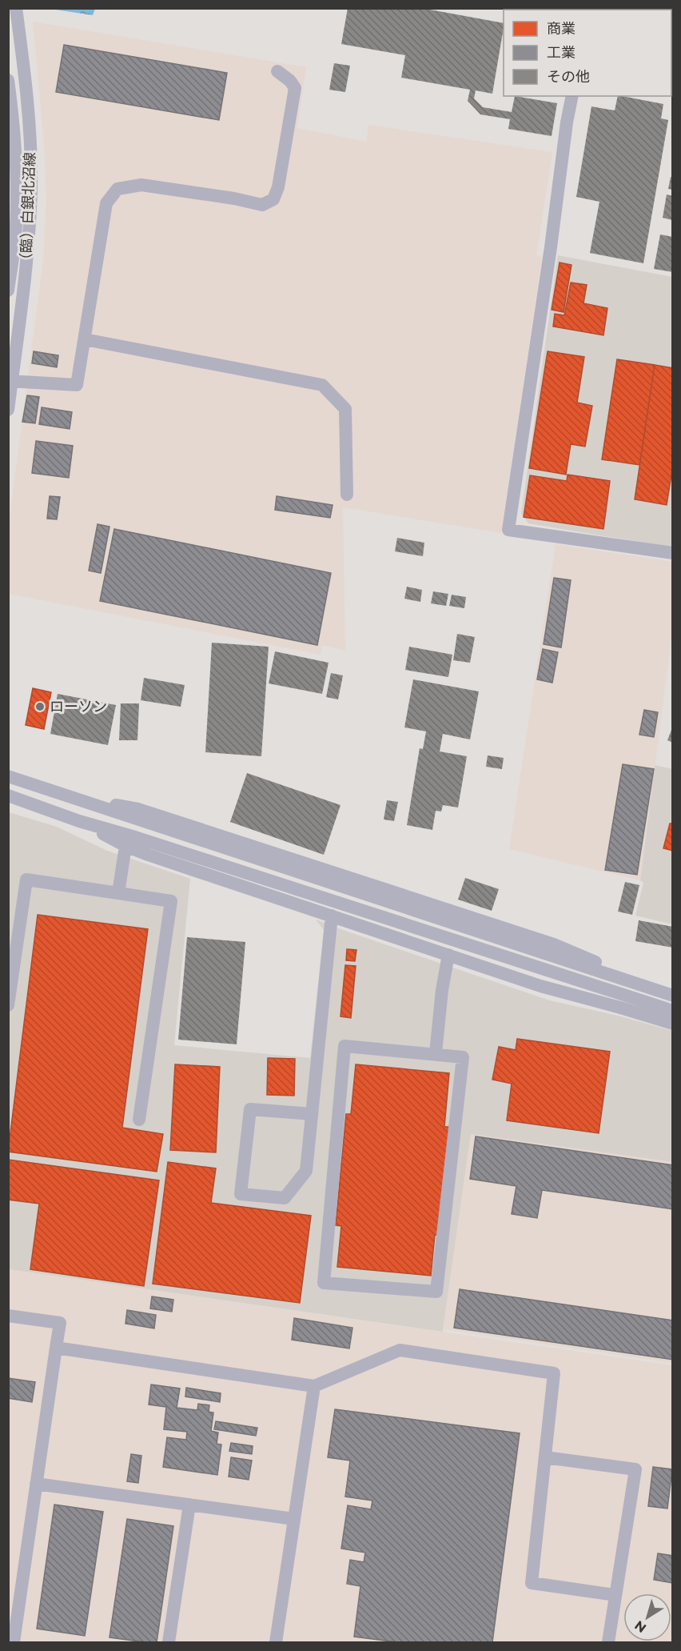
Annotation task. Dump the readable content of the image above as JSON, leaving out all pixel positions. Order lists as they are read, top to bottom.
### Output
{
  "streets": {
    "street": ["（臨）白銀北沼線"]
  },
  "places": ["ローソン"],
  "legend": ["商業", "工業", "その他"],
  "north": "bottom left"
}
